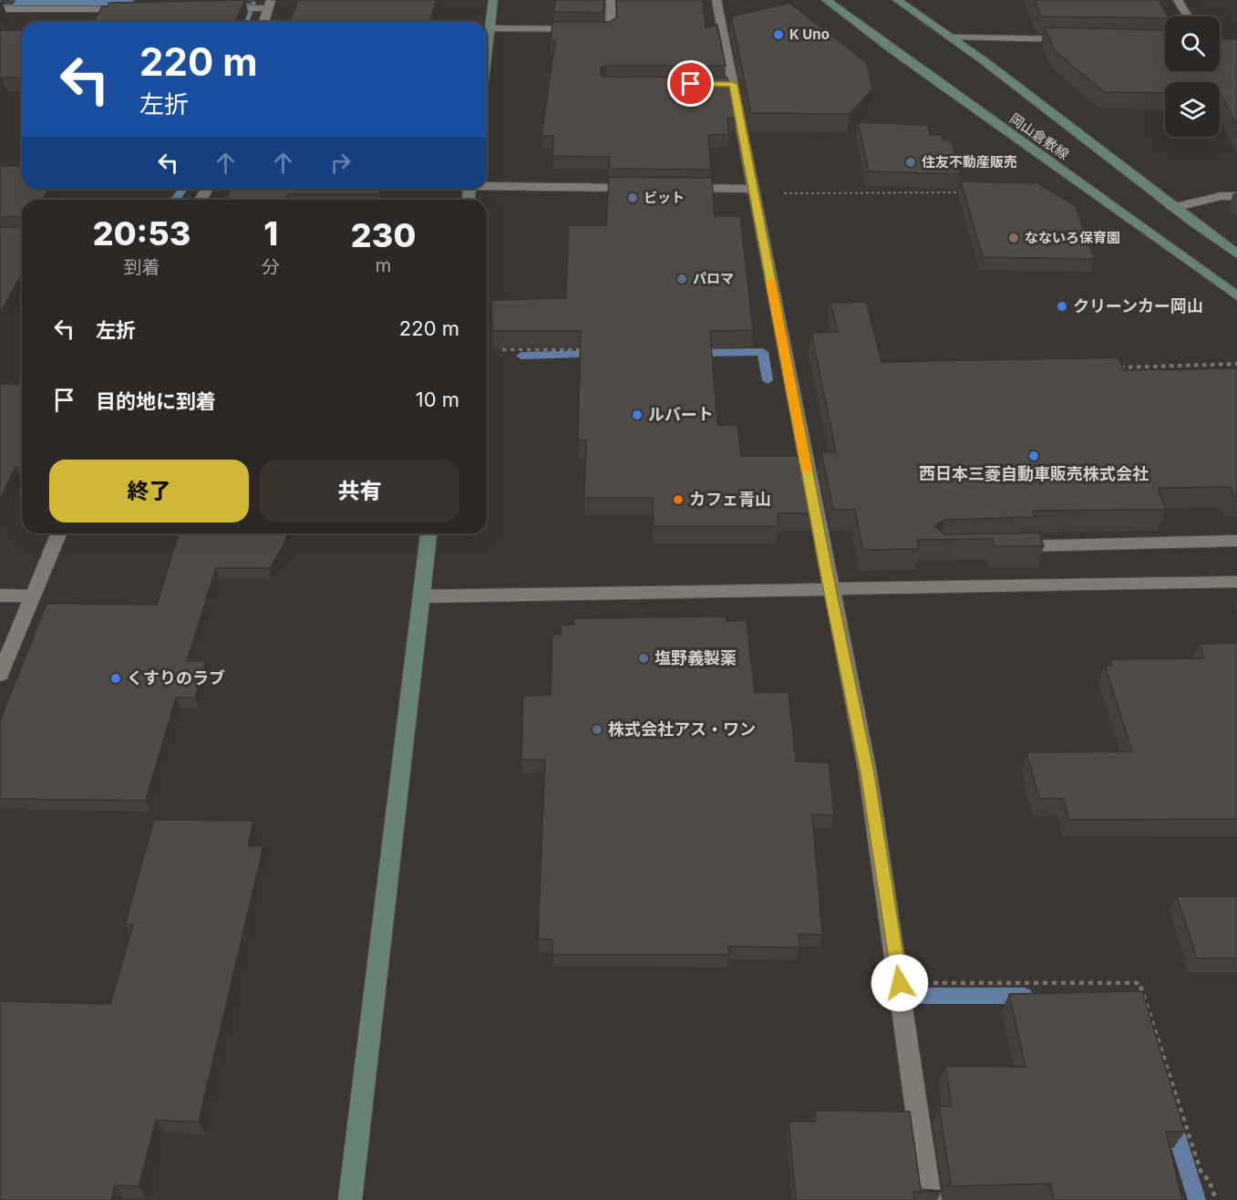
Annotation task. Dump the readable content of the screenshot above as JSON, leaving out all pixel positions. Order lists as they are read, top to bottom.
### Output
{
  "streets": {
    "main road": ["岡山倉敷線"]
  },
  "places": [
    "K Uno",
    "住友不動産販売",
    "ビット",
    "なないろ保育園",
    "パロマ",
    "クリーンカー岡山",
    "ルバート",
    "西日本三菱自動車販売株式会社",
    "カフェ青山",
    "塩野義製薬",
    "くすりのラブ",
    "株式会社アス・ワン"
  ],
  "page": {
    "turn": ["220 m", "左折"],
    "eta": [
      "20:53",
      "到着",
      "1",
      "分",
      "230",
      "m"
    ],
    "list": [
      {
        "name": "左折",
        "value": "220 m"
      },
      {
        "name": "目的地に到着",
        "value": "10 m"
      }
    ],
    "buttons": ["終了", "共有"]
  }
}
